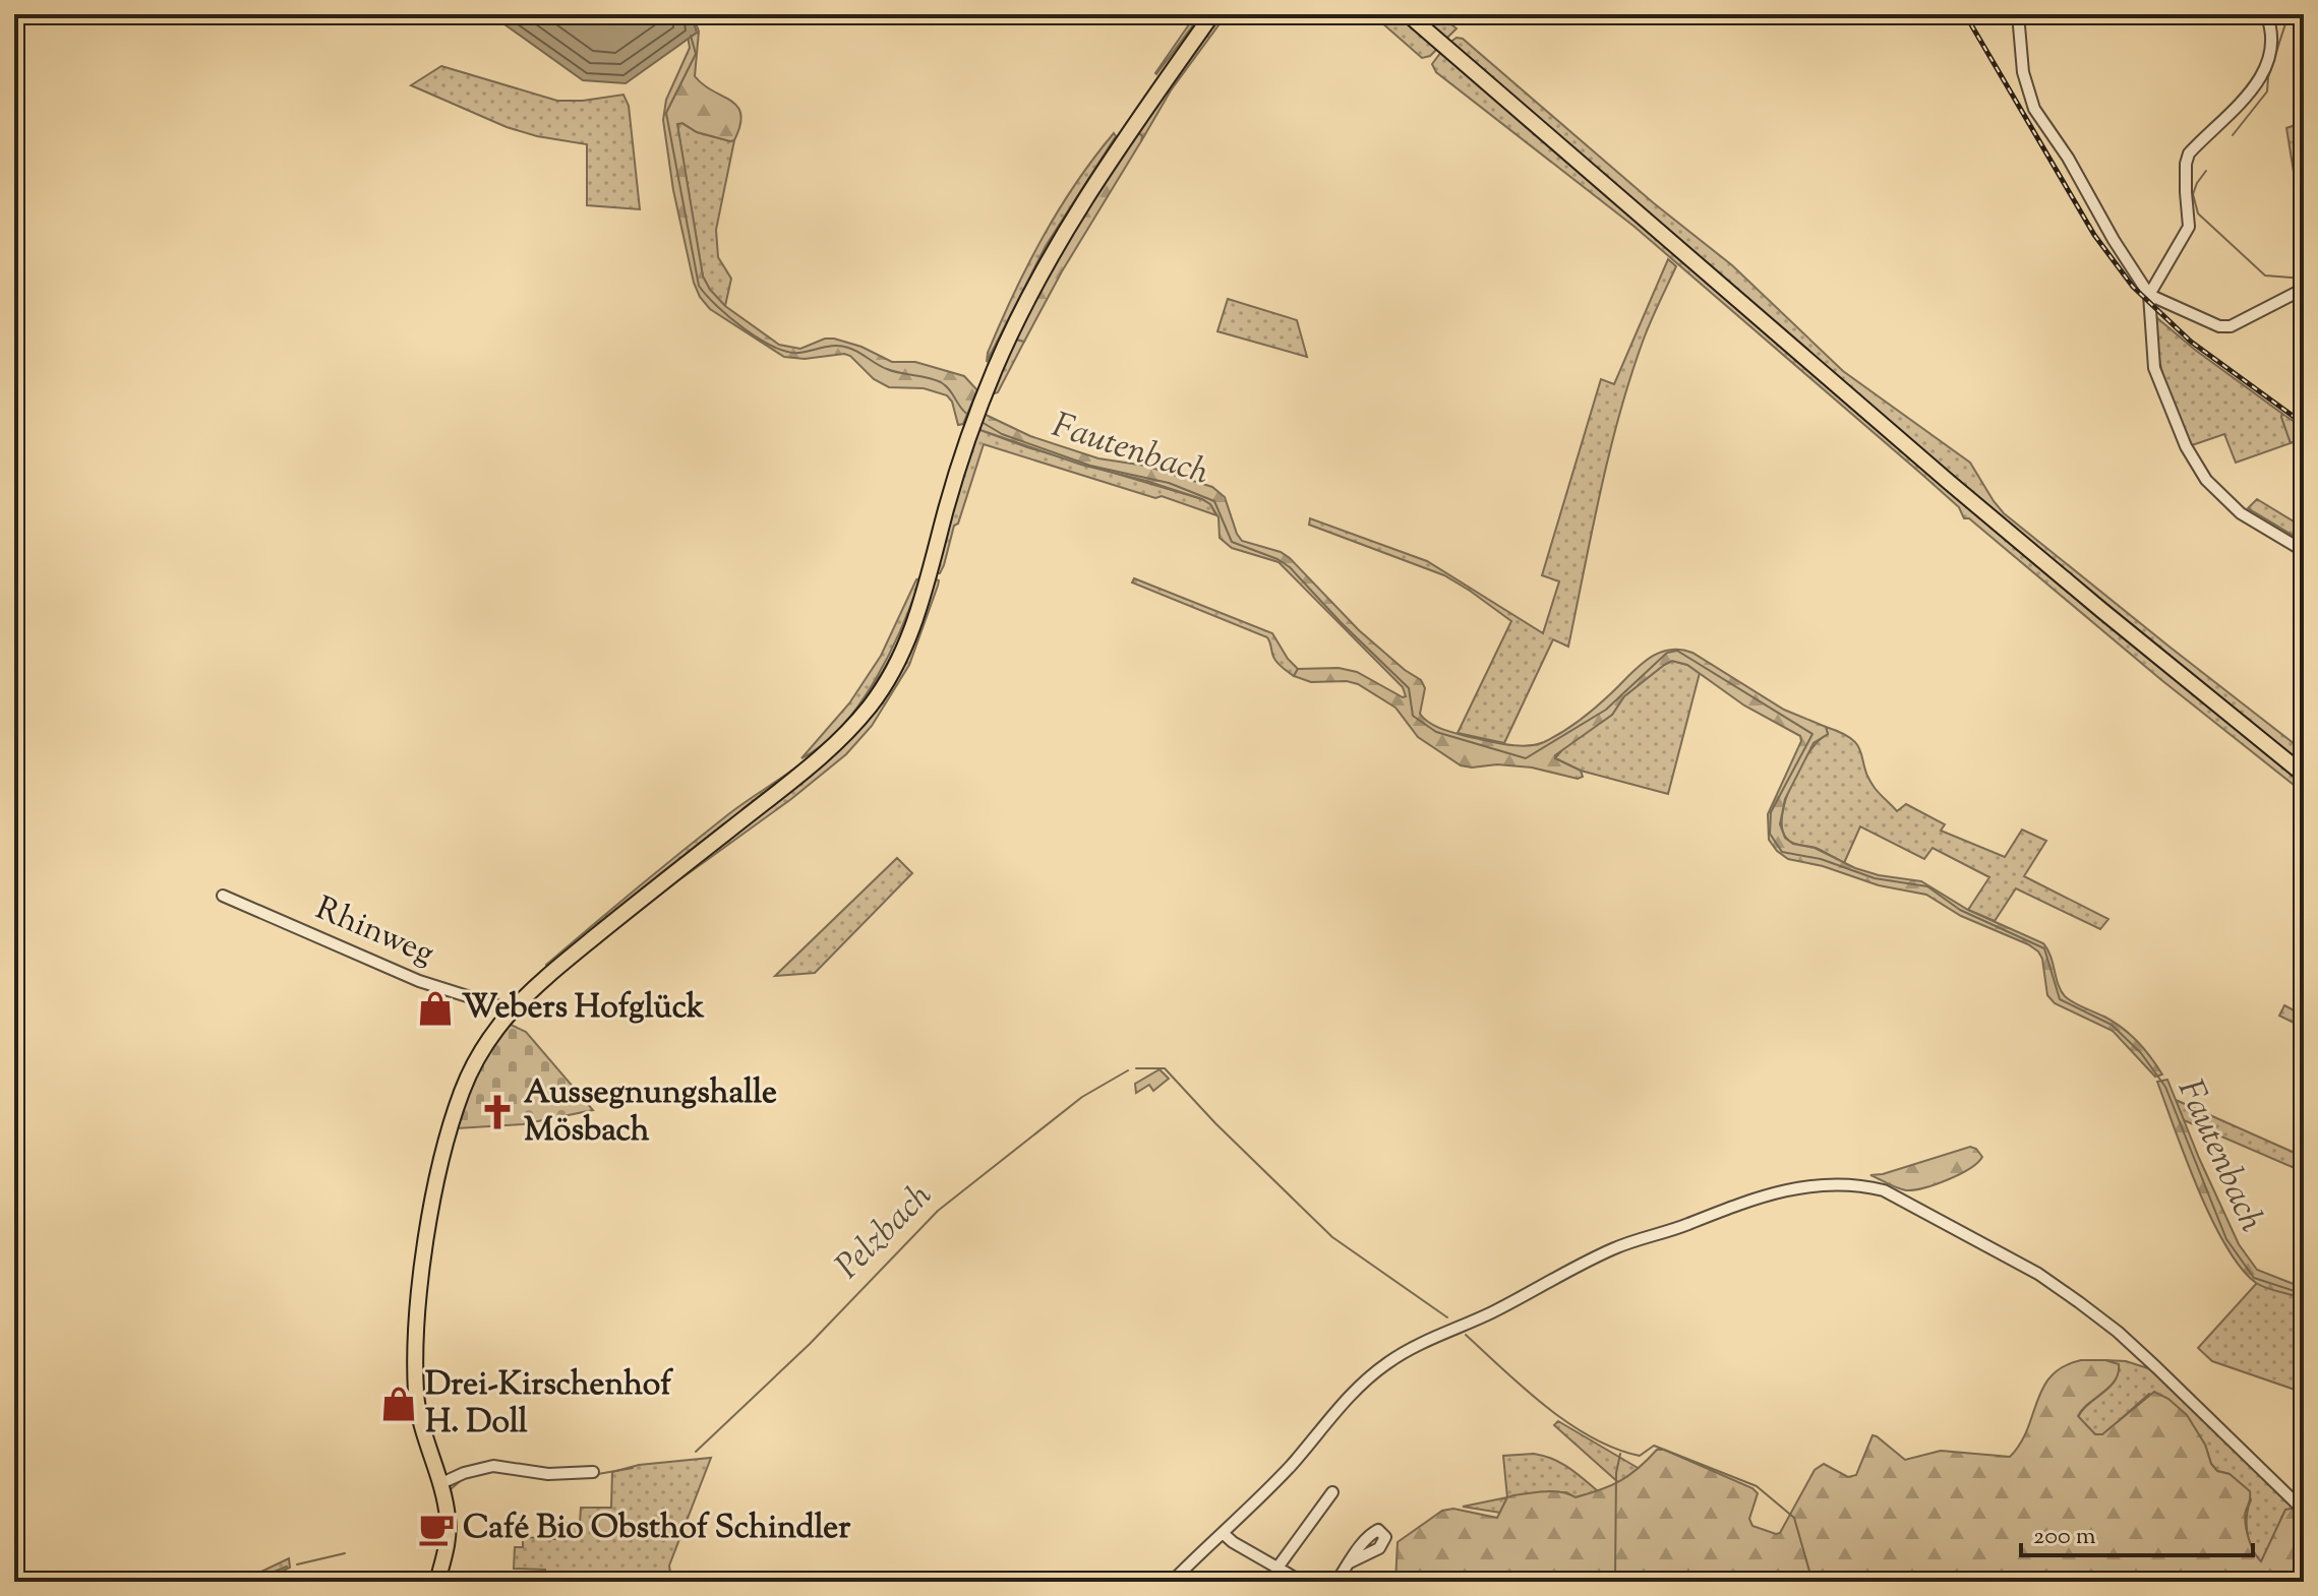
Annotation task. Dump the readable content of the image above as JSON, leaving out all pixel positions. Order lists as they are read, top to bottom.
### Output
{
  "streets": {
    "street": ["Rhinweg"]
  },
  "water": ["Fautenbach", "Pelzbach"],
  "places": {
    "shop": ["Webers Hofglück", "Drei-Kirschenhof H. Doll"],
    "church": ["Aussegnungshalle Mösbach"],
    "cafe": ["Café Bio Obsthof Schindler"]
  },
  "scale_bar": "200 m"
}
